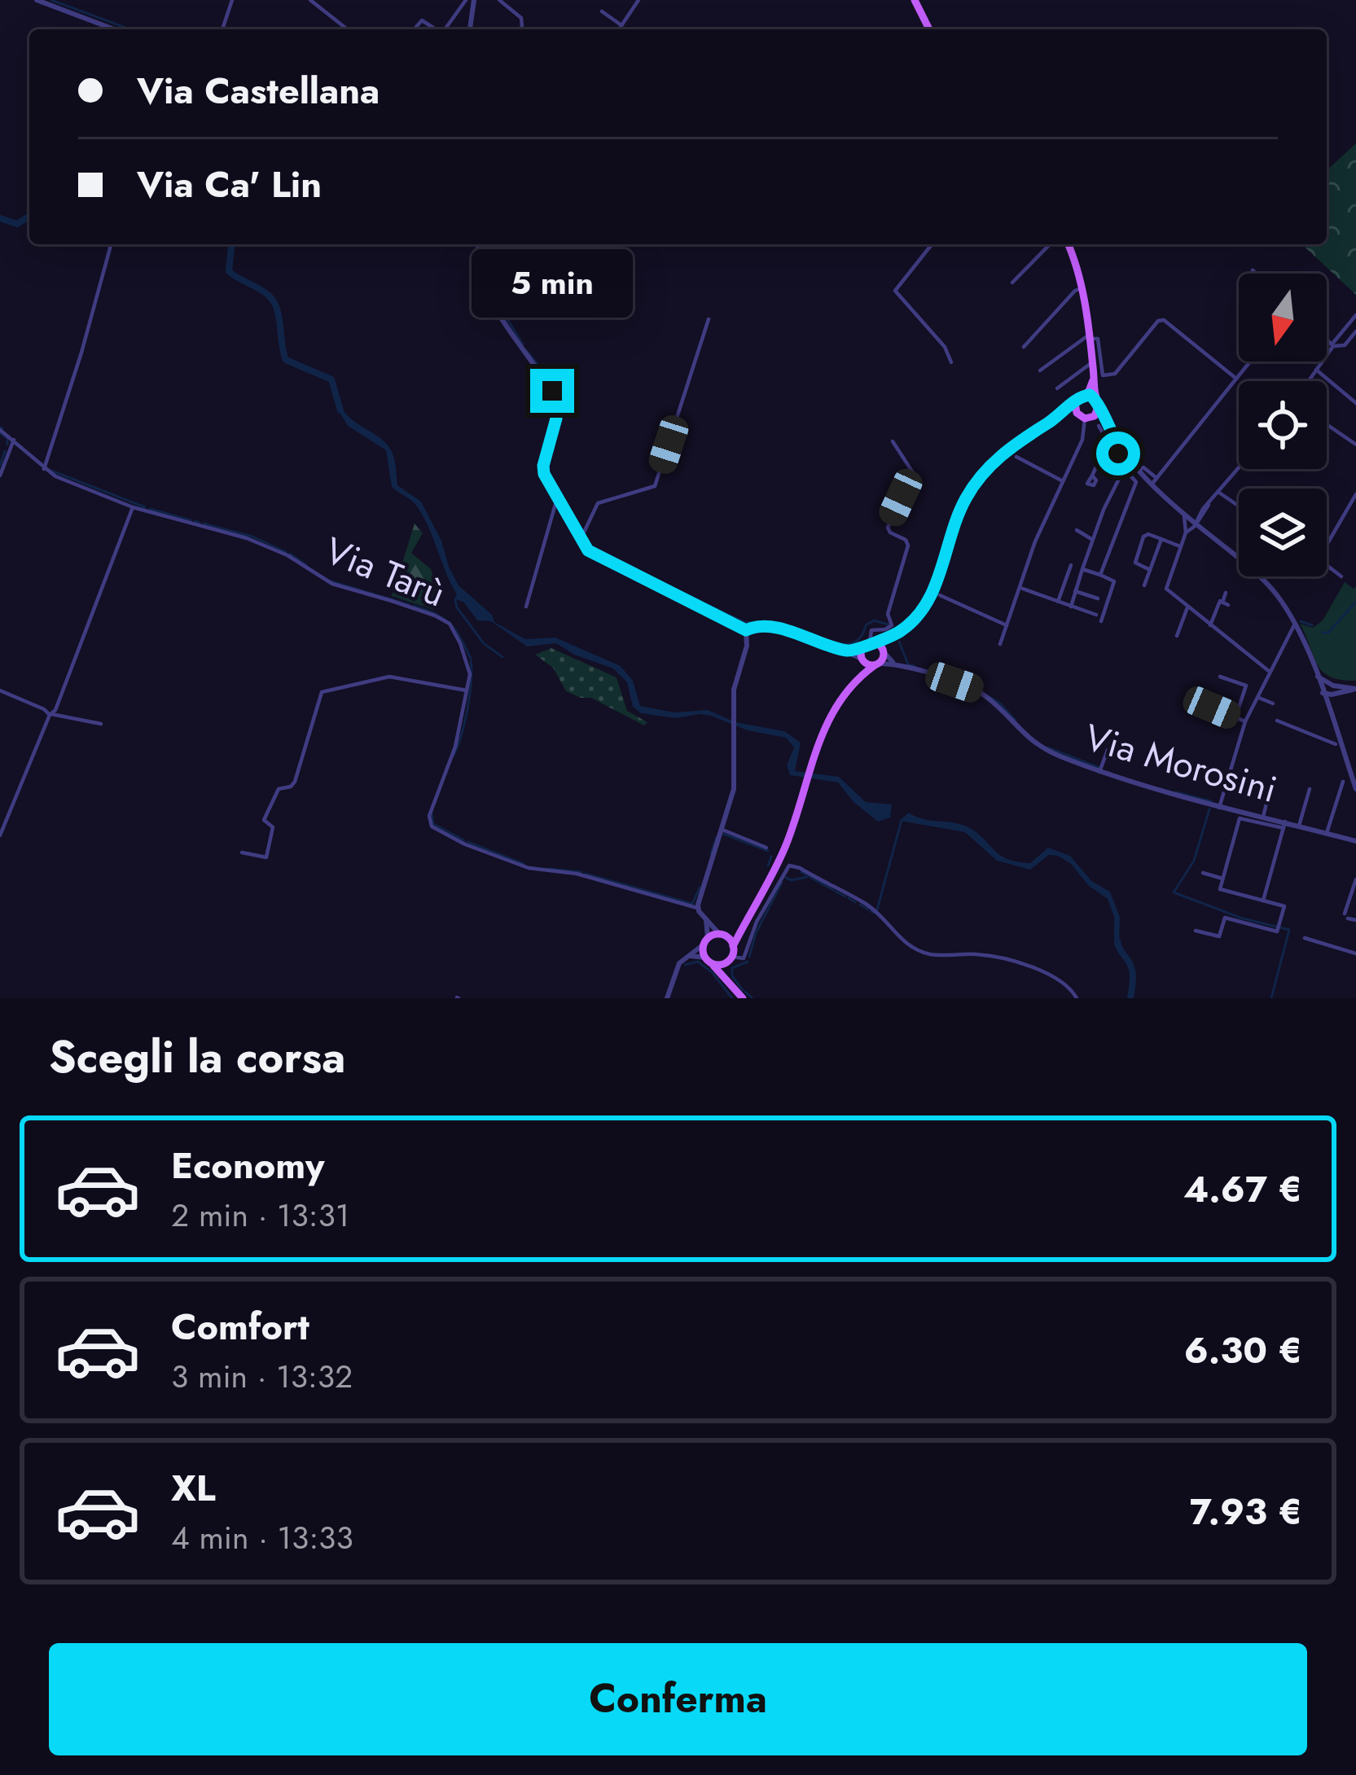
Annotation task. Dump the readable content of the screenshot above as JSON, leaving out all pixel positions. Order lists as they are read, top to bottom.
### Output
{
  "streets": {
    "street": ["Via Tarù", "Via Morosini"]
  },
  "north": "bottom",
  "page": {
    "banner": ["Via Castellana", "Via Ca' Lin"],
    "bubble": "5 min",
    "heading": "Scegli la corsa",
    "list": [
      {
        "name": "Economy",
        "note": "2 min · 13:31",
        "value": "4.67 €"
      },
      {
        "name": "Comfort",
        "note": "3 min · 13:32",
        "value": "6.30 €"
      },
      {
        "name": "XL",
        "note": "4 min · 13:33",
        "value": "7.93 €"
      }
    ],
    "buttons": "Conferma"
  }
}
